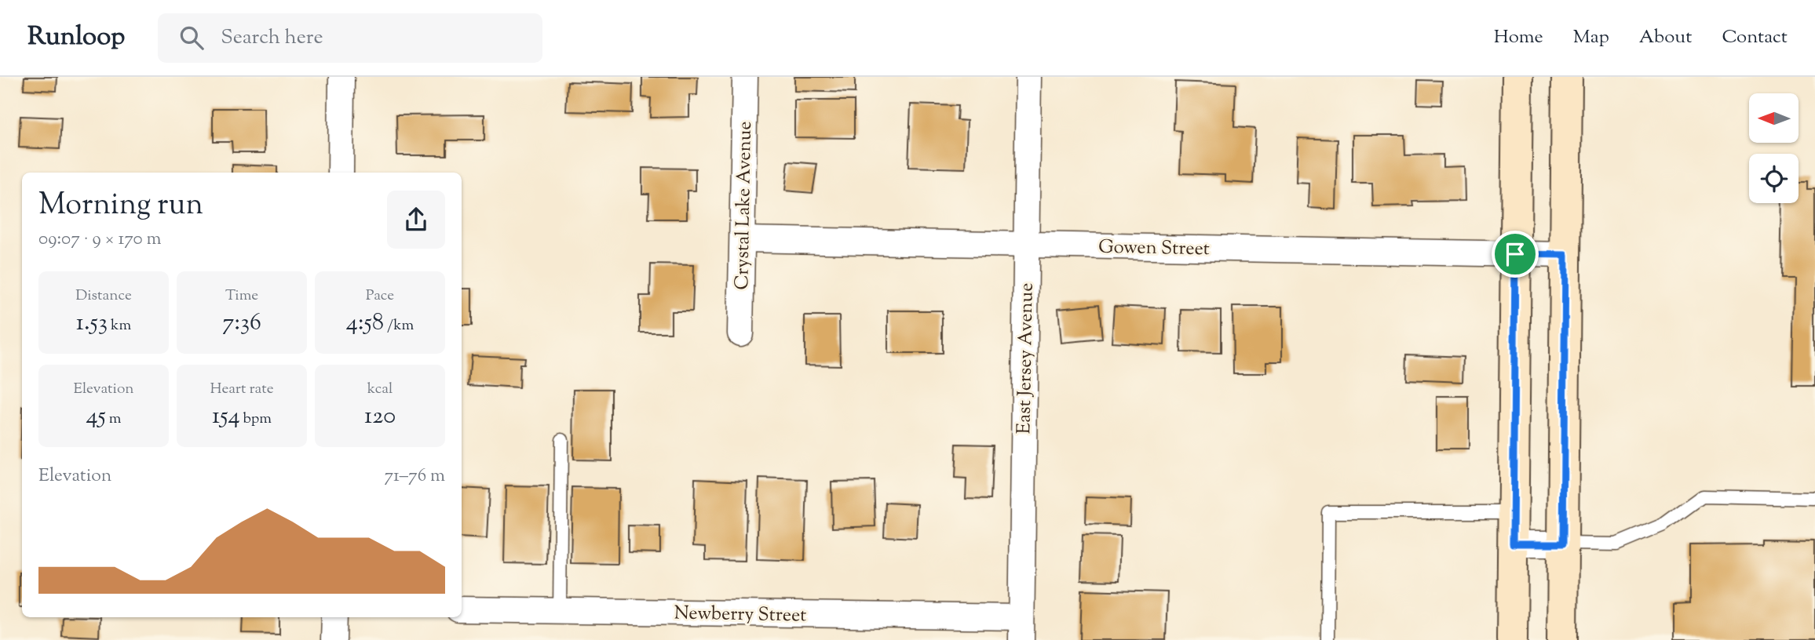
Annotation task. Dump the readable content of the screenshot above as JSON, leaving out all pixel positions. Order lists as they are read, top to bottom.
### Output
{
  "streets": {
    "street": [
      "Crystal Lake Avenue",
      "Gowen Street",
      "East Jersey Avenue",
      "Newberry Street"
    ]
  },
  "crossings": [
    ["Crystal Lake Avenue", "Gowen Street"],
    ["Gowen Street", "East Jersey Avenue"],
    ["East Jersey Avenue", "Newberry Street"]
  ],
  "north": "left",
  "page": {
    "header": "Runloop",
    "search": "Search here",
    "nav": [
      "Home",
      "Map",
      "About",
      "Contact"
    ],
    "heading": ["Morning run", "09:07 · 9 × 170 m"],
    "stats": [
      ["Distance", "1.53 km"],
      ["Time", "7:36"],
      ["Pace", "4:58 /km"],
      ["Elevation", "45 m"],
      ["Heart rate", "154 bpm"],
      ["kcal", "120"]
    ],
    "chart": ["Elevation", "71–76 m"]
  }
}
